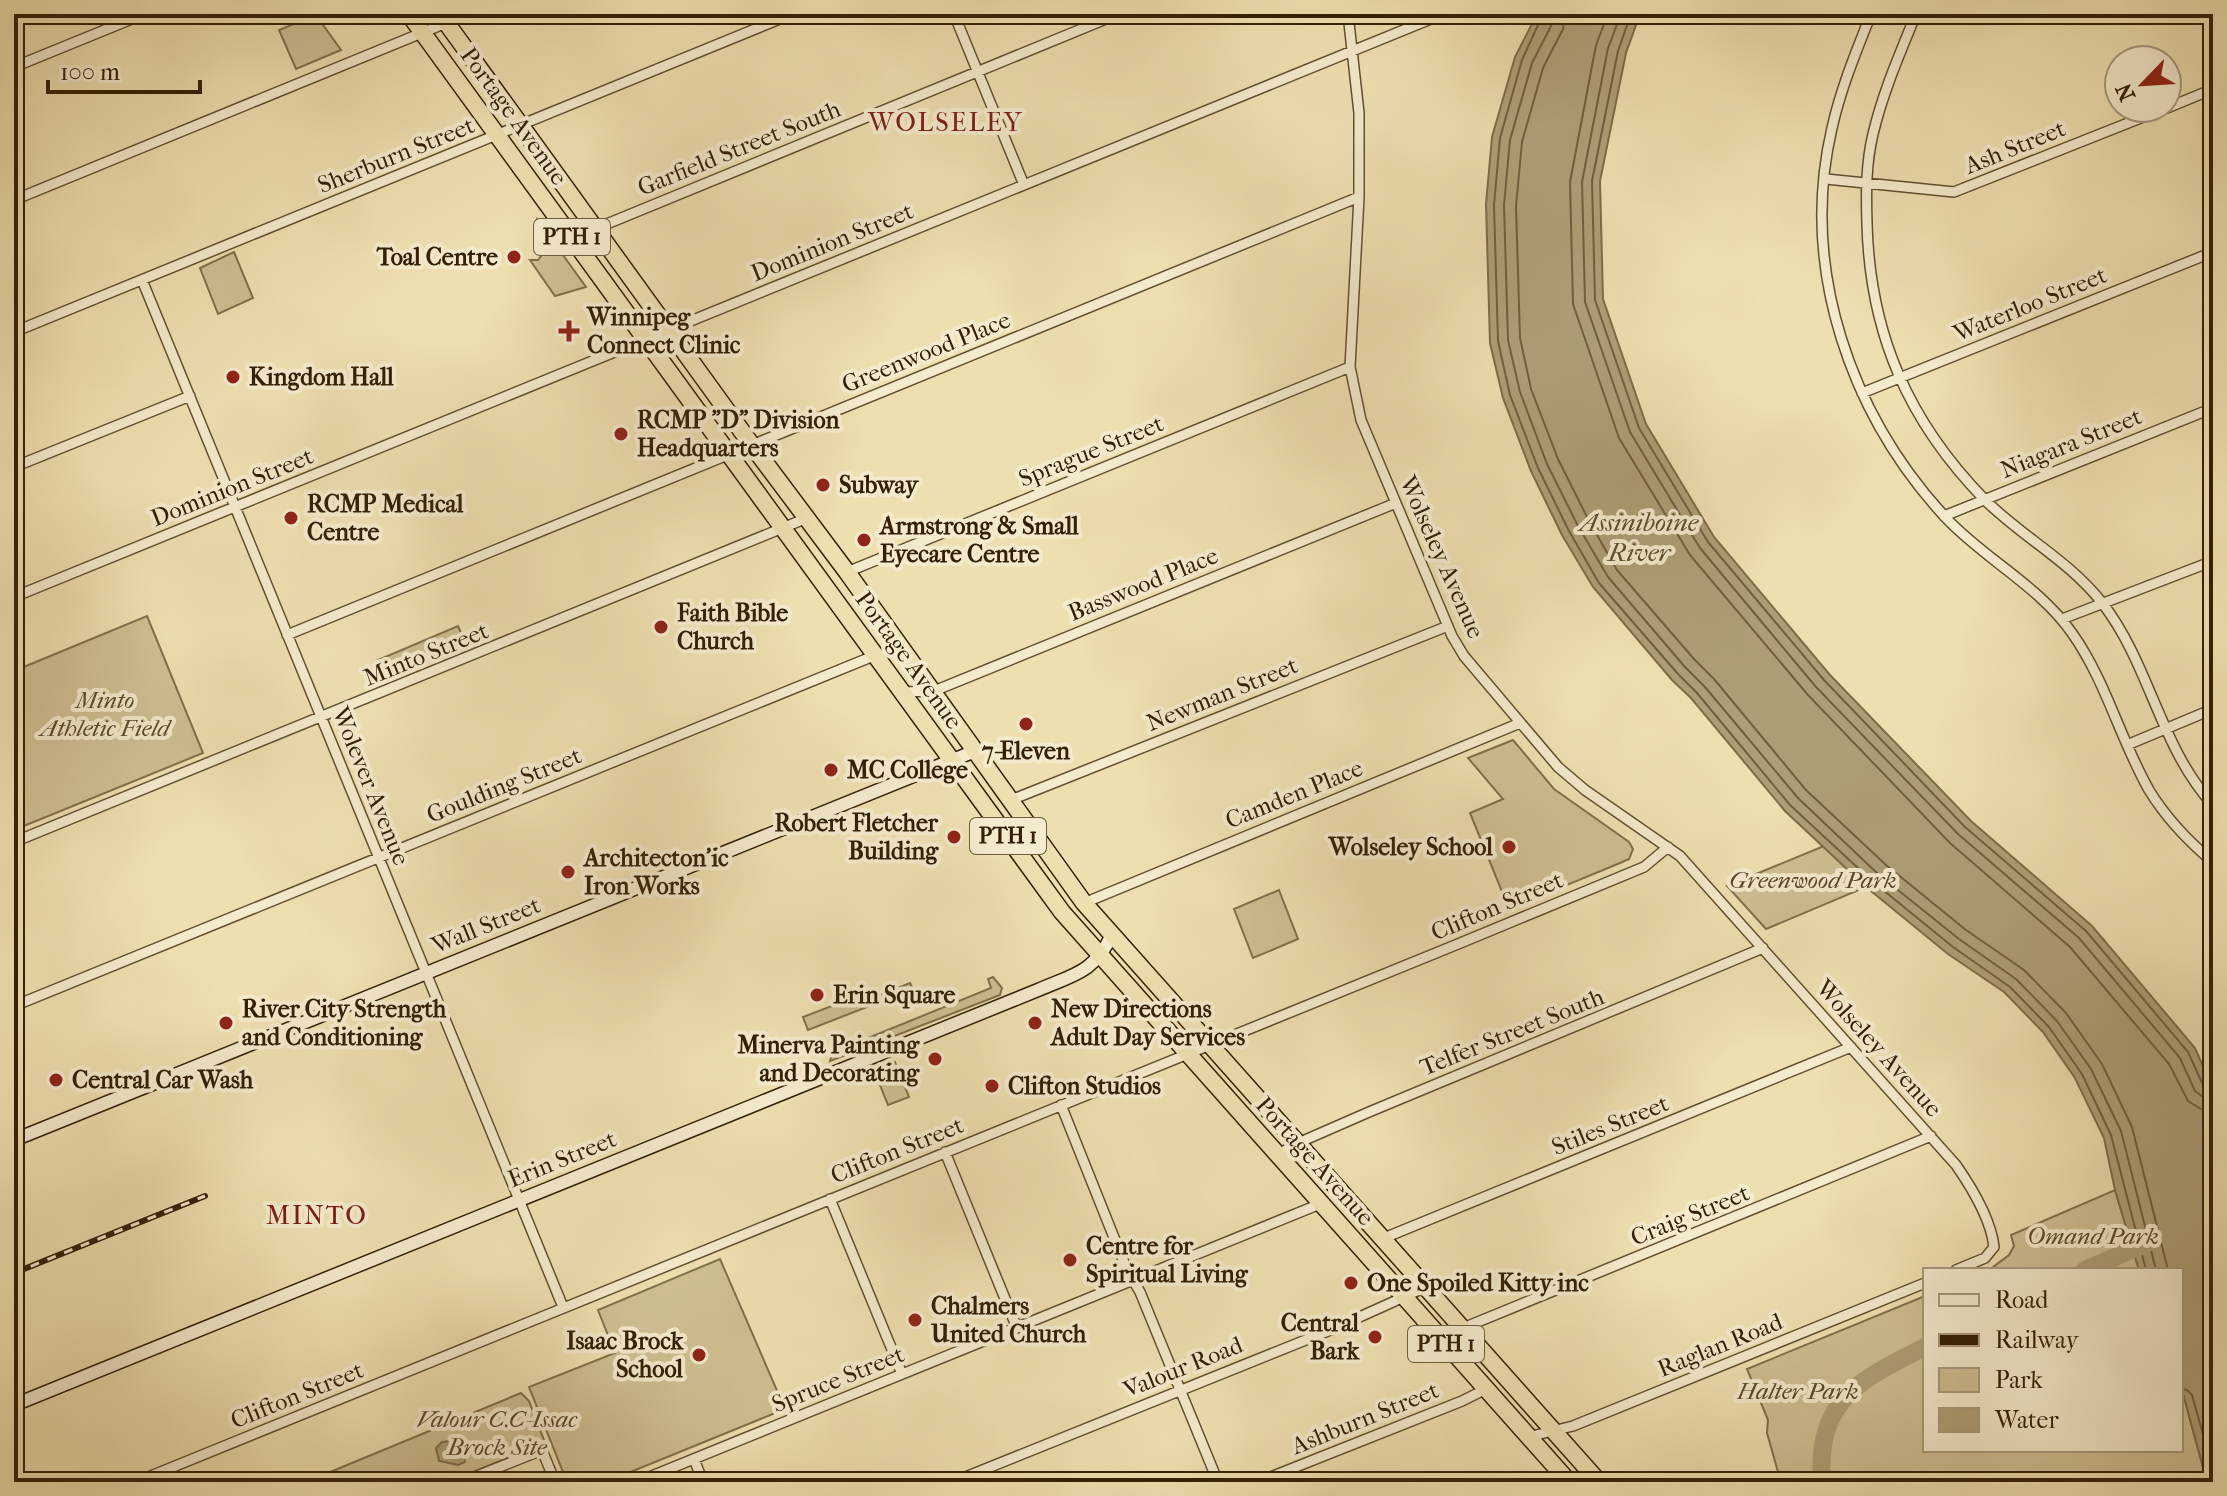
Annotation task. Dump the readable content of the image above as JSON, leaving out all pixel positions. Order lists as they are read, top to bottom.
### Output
{
  "streets": {
    "highway": ["Portage Avenue", "PTH 1"],
    "main road": ["Wall Street", "Erin Street"],
    "street": [
      "Ash Street",
      "Garfield Street South",
      "Sherburn Street",
      "Dominion Street",
      "Waterloo Street",
      "Greenwood Place",
      "Niagara Street",
      "Sprague Street",
      "Wolseley Avenue",
      "Basswood Place",
      "Minto Street",
      "Newman Street",
      "Goulding Street",
      "Wolever Avenue",
      "Camden Place",
      "Clifton Street",
      "Telfer Street South",
      "Stiles Street",
      "Craig Street",
      "Raglan Road",
      "Valour Road",
      "Spruce Street",
      "Ashburn Street"
    ]
  },
  "crossings": [
    ["Portage Avenue", "Garfield Street South"],
    ["Portage Avenue", "Sherburn Street"],
    ["Portage Avenue", "Dominion Street"],
    ["Portage Avenue", "Greenwood Place"],
    ["Portage Avenue", "Sprague Street"],
    ["Portage Avenue", "Basswood Place"],
    ["Portage Avenue", "Minto Street"],
    ["Portage Avenue", "Newman Street"],
    ["Portage Avenue", "Goulding Street"],
    ["Portage Avenue", "Camden Place"],
    ["Portage Avenue", "Clifton Street"],
    ["Portage Avenue", "Wall Street"],
    ["Portage Avenue", "Telfer Street South"],
    ["Portage Avenue", "Stiles Street"],
    ["Portage Avenue", "Erin Street"],
    ["Portage Avenue", "Craig Street"],
    ["Portage Avenue", "Raglan Road"],
    ["Portage Avenue", "Valour Road"],
    ["Portage Avenue", "Spruce Street"],
    ["Portage Avenue", "Ashburn Street"],
    ["Sherburn Street", "Wolever Avenue"],
    ["Dominion Street", "Wolseley Avenue"],
    ["Dominion Street", "Wolever Avenue"],
    ["Greenwood Place", "Wolseley Avenue"],
    ["Greenwood Place", "Wolever Avenue"],
    ["Sprague Street", "Wolseley Avenue"],
    ["Wolseley Avenue", "Basswood Place"],
    ["Wolseley Avenue", "Newman Street"],
    ["Wolseley Avenue", "Camden Place"],
    ["Wolseley Avenue", "Clifton Street"],
    ["Wolseley Avenue", "Telfer Street South"],
    ["Wolseley Avenue", "Stiles Street"],
    ["Wolseley Avenue", "Craig Street"],
    ["Minto Street", "Wolever Avenue"],
    ["Goulding Street", "Wolever Avenue"],
    ["Wolever Avenue", "Clifton Street"],
    ["Wolever Avenue", "Wall Street"],
    ["Wolever Avenue", "Erin Street"]
  ],
  "districts": ["WOLSELEY", "MINTO"],
  "water": ["Assiniboine River"],
  "parks": [
    "Minto Athletic Field",
    "Greenwood Park",
    "Omand Park",
    "Halter Park",
    "Valour C.C-Issac Brock Site"
  ],
  "places": {
    "other": [
      "Toal Centre",
      "Kingdom Hall",
      "RCMP \"D\" Division Headquarters",
      "Subway",
      "RCMP Medical Centre",
      "Armstrong & Small Eyecare Centre",
      "Faith Bible Church",
      "7-Eleven",
      "MC College",
      "Robert Fletcher Building",
      "Wolseley School",
      "Architecton'ic Iron Works",
      "Erin Square",
      "River City Strength and Conditioning",
      "New Directions Adult Day Services",
      "Minerva Painting and Decorating",
      "Central Car Wash",
      "Clifton Studios",
      "Centre for Spiritual Living",
      "One Spoiled Kitty inc",
      "Chalmers United Church",
      "Central Bark",
      "Isaac Brock School"
    ],
    "health": ["Winnipeg Connect Clinic"]
  },
  "legend": [
    "Road",
    "Railway",
    "Park",
    "Water"
  ],
  "scale_bar": "100 m",
  "north": "bottom left"
}
